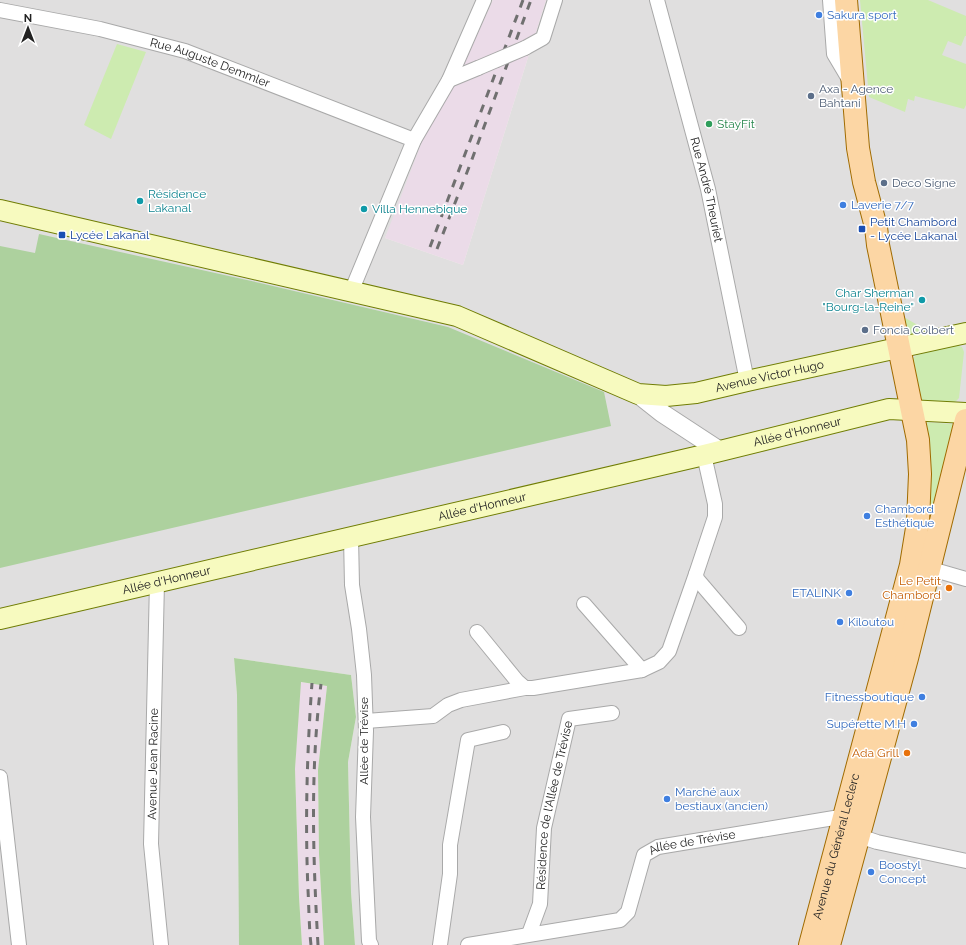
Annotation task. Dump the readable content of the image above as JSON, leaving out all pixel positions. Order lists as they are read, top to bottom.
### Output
{
  "streets": {
    "main road": ["Avenue Victor Hugo", "Allée d'Honneur", "Avenue du Général Leclerc"],
    "street": [
      "Rue Auguste Demmler",
      "Rue André Theuriet",
      "Allée de Trévise",
      "Avenue Jean Racine",
      "Résidence de l'Allée de Trévise"
    ]
  },
  "crossings": [
    ["Rue André Theuriet", "Avenue Victor Hugo"],
    ["Avenue Victor Hugo", "Avenue du Général Leclerc"],
    ["Allée d'Honneur", "Allée de Trévise"],
    ["Allée d'Honneur", "Avenue Jean Racine"],
    ["Allée d'Honneur", "Avenue du Général Leclerc"],
    ["Allée de Trévise", "Résidence de l'Allée de Trévise"],
    ["Allée de Trévise", "Avenue du Général Leclerc"]
  ],
  "places": {
    "other": [
      "Sakura sport",
      "Axa - Agence Bahtani",
      "StayFit",
      "Deco Signe",
      "Résidence Lakanal",
      "Laverie 7/7",
      "Villa Hennebique",
      "Char Sherman \"Bourg-la-Reine\"",
      "Foncia Colbert",
      "Chambord Esthétique",
      "Le Petit Chambord",
      "ETALINK",
      "Kiloutou",
      "Fitnessboutique",
      "Supérette M.H",
      "Ada Grill",
      "Marché aux bestiaux (ancien)",
      "Boostyl Concept"
    ],
    "transit": ["Petit Chambord - Lycée Lakanal", "Lycée Lakanal"]
  },
  "north": "top"
}
